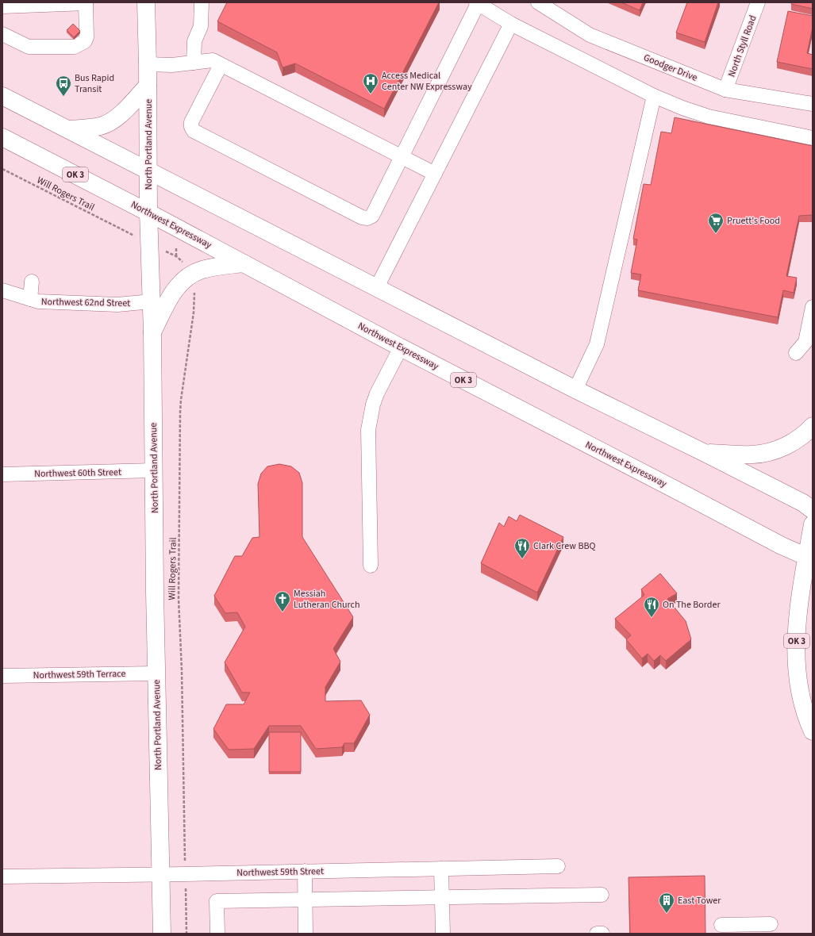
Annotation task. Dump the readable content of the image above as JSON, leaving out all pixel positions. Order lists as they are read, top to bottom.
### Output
{
  "streets": {
    "main road": ["North Portland Avenue", "OK 3", "Northwest Expressway"],
    "street": [
      "North Styll Road",
      "Goodger Drive",
      "Northwest 62nd Street",
      "Northwest 60th Street",
      "Northwest 59th Terrace",
      "Northwest 59th Street"
    ],
    "path": ["Will Rogers Trail"]
  },
  "crossings": [
    ["North Styll Road", "Goodger Drive"],
    ["North Portland Avenue", "Northwest Expressway"],
    ["North Portland Avenue", "Northwest 62nd Street"],
    ["North Portland Avenue", "Northwest 60th Street"],
    ["North Portland Avenue", "Northwest 59th Terrace"],
    ["North Portland Avenue", "Northwest 59th Street"],
    ["OK 3", "Northwest Expressway"]
  ],
  "places": {
    "hospital": ["Access Medical Center NW Expressway"],
    "bus stop": ["Bus Rapid Transit"],
    "supermarket": ["Pruett's Food"],
    "restaurant": ["Clark Crew BBQ", "On The Border"],
    "church": ["Messiah Lutheran Church"],
    "building": ["East Tower"]
  }
}
